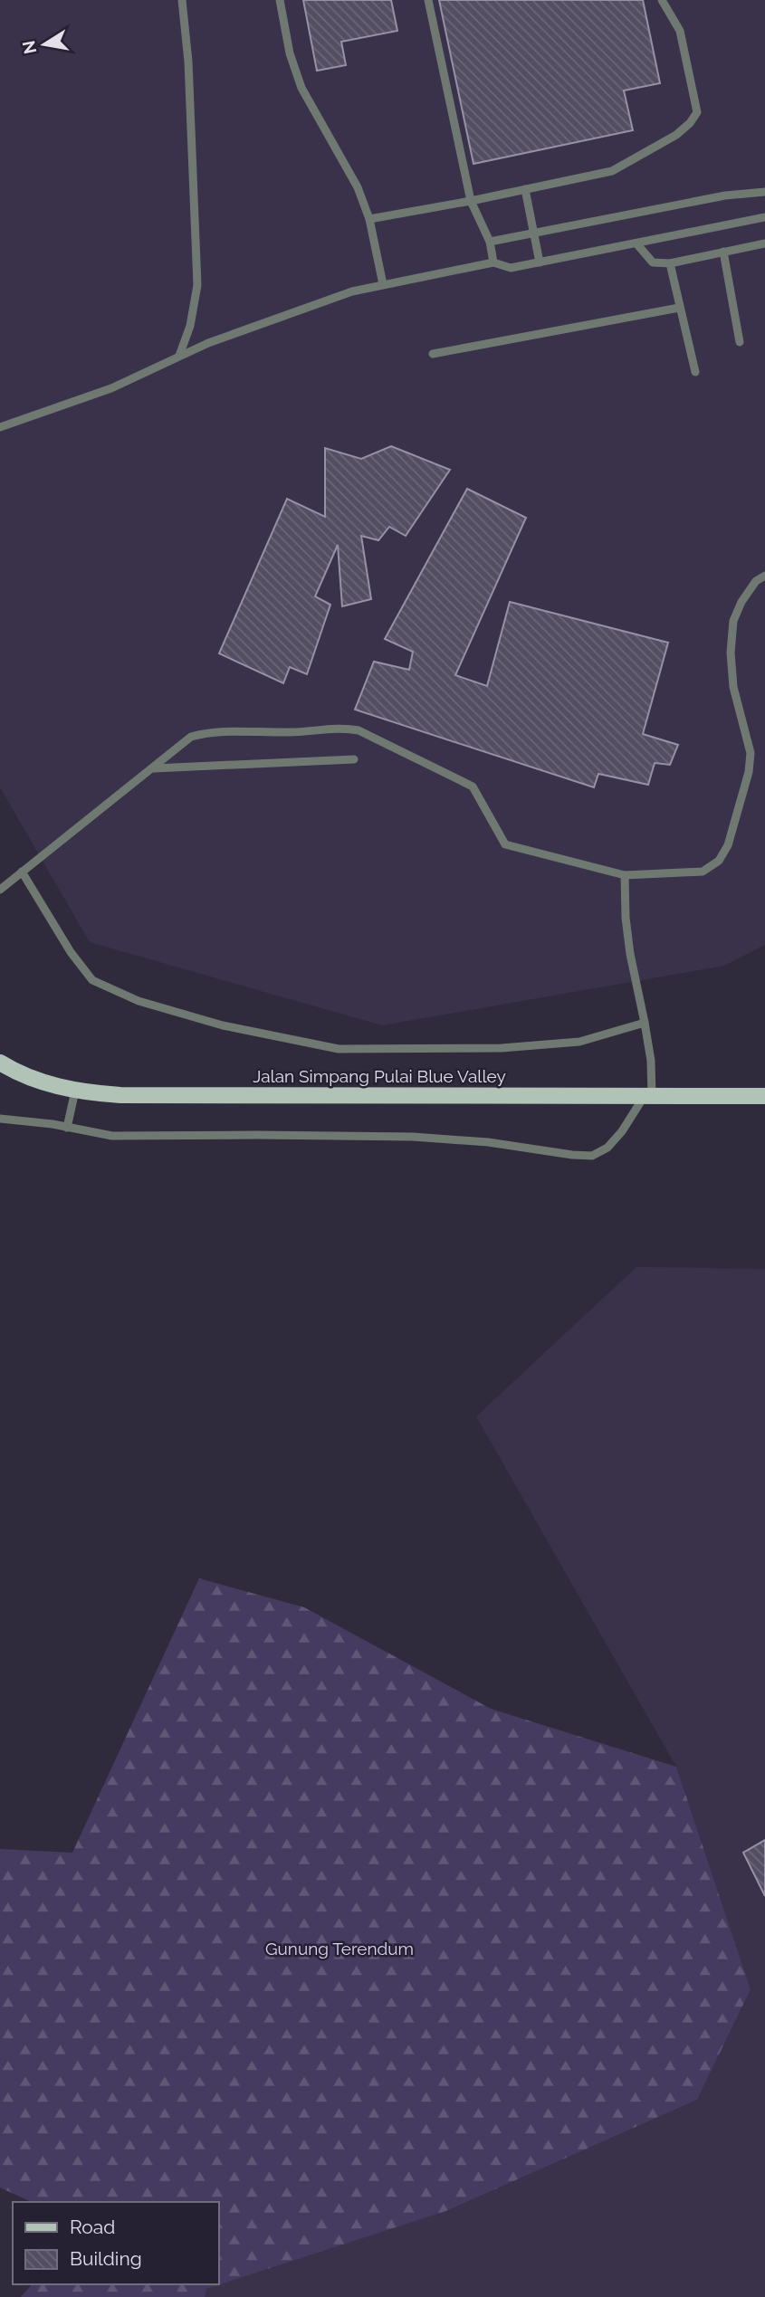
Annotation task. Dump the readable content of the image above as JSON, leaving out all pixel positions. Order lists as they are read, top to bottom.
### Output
{
  "streets": {
    "main road": ["Jalan Simpang Pulai Blue Valley"]
  },
  "parks": ["Gunung Terendum"],
  "legend": ["Road", "Building"],
  "north": "left"
}
